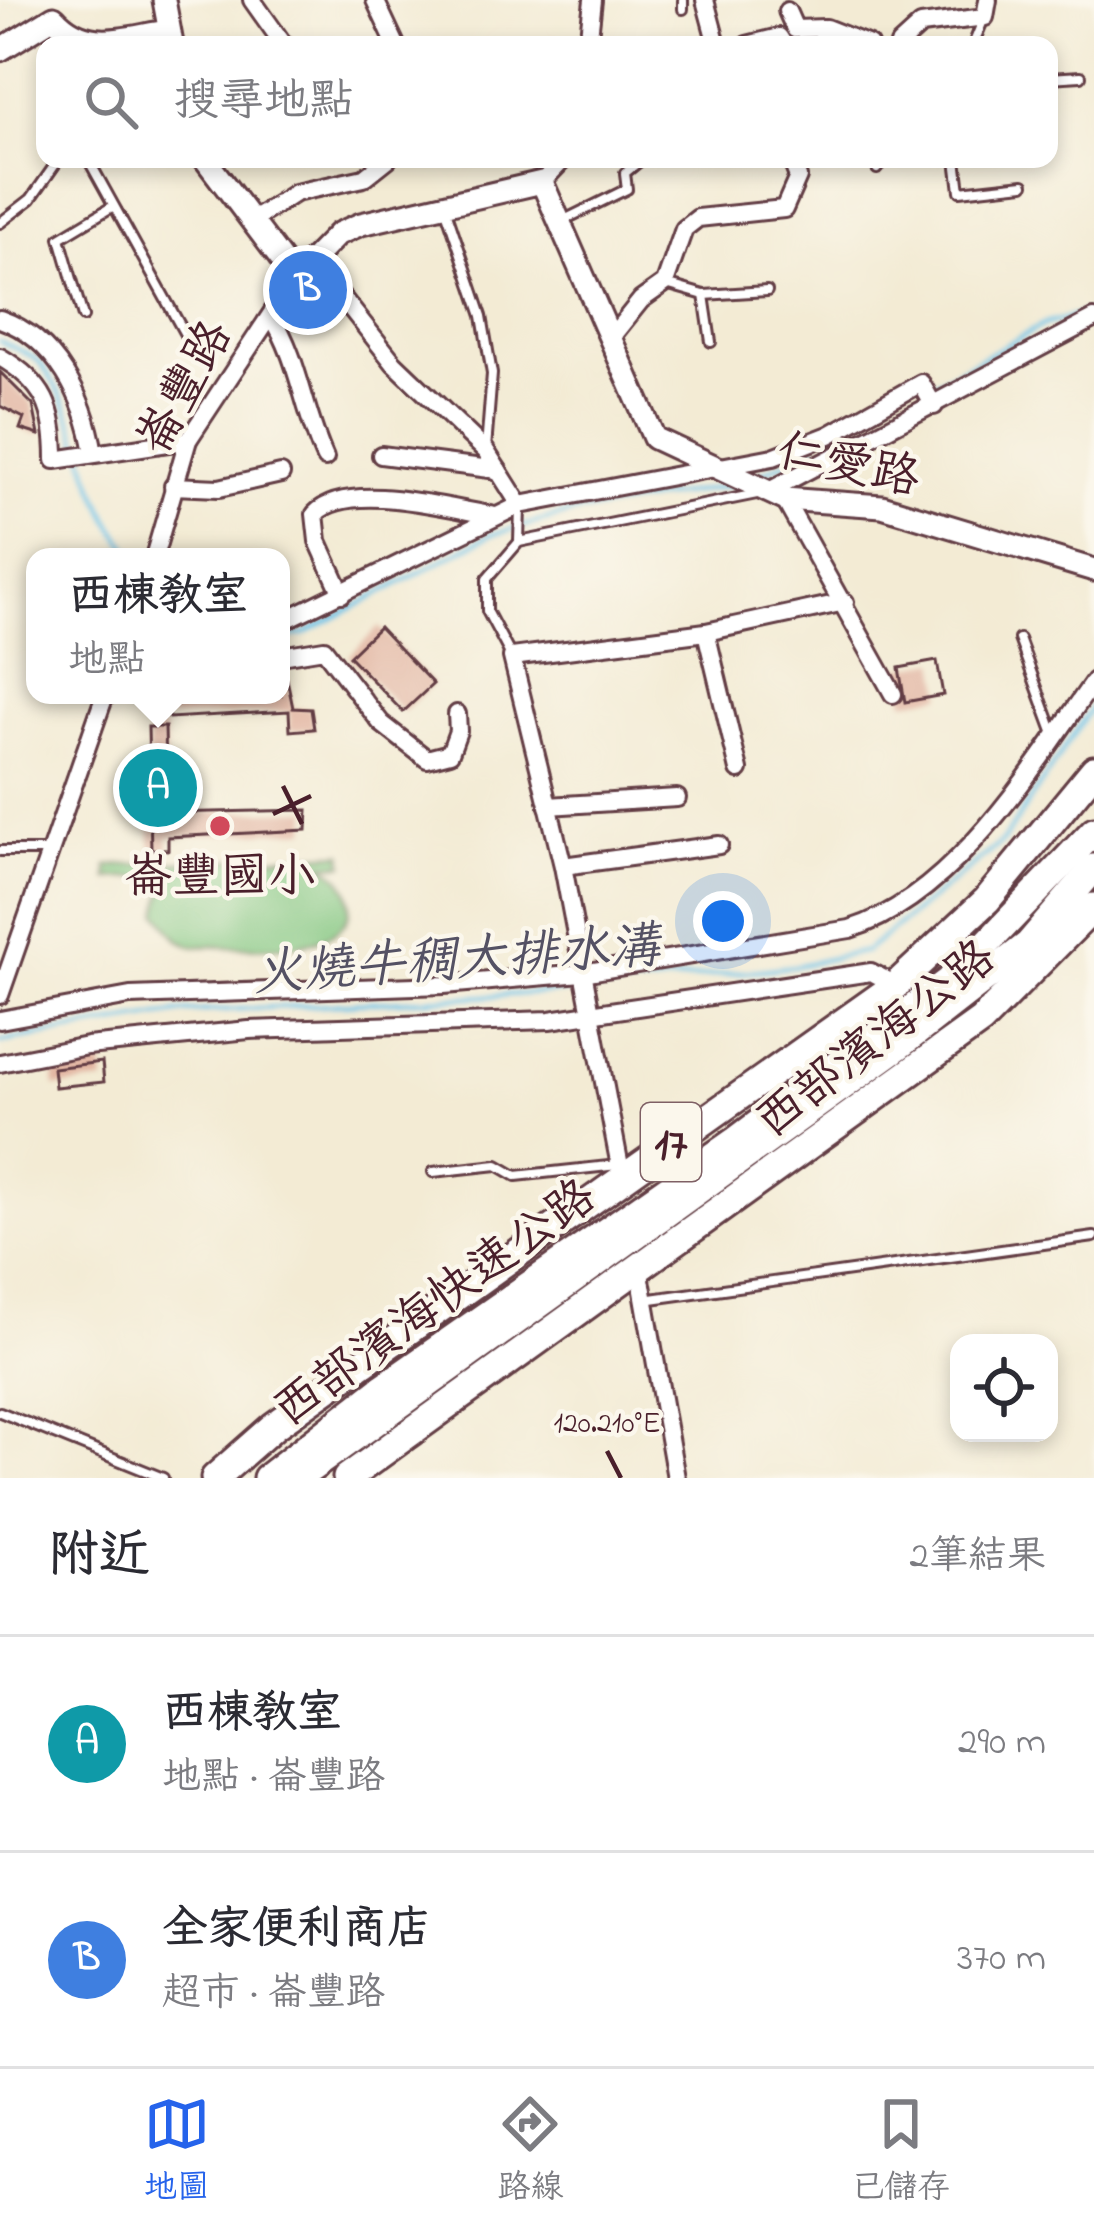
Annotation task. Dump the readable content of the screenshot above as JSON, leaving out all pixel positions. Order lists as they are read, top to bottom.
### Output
{
  "streets": {
    "main road": ["西部濱海公路", "17", "西部濱海快速公路"],
    "street": ["崙豐路", "仁愛路"]
  },
  "crossings": [
    ["崙豐路", "仁愛路"]
  ],
  "water": ["火燒牛稠大排水溝"],
  "places": ["崙豐國小"],
  "page": {
    "search": "搜尋地點",
    "pins": ["B", "A"],
    "popup": ["西棟教室", "地點"],
    "heading": ["附近", "2筆結果"],
    "list": [
      {
        "mark": "A",
        "name": "西棟教室",
        "note": "地點 · 崙豐路",
        "value": "290 m"
      },
      {
        "mark": "B",
        "name": "全家便利商店",
        "note": "超市 · 崙豐路",
        "value": "370 m"
      }
    ],
    "nav": ["地圖", "路線", "已儲存"]
  },
  "coordinates": ["120.210°E"]
}
